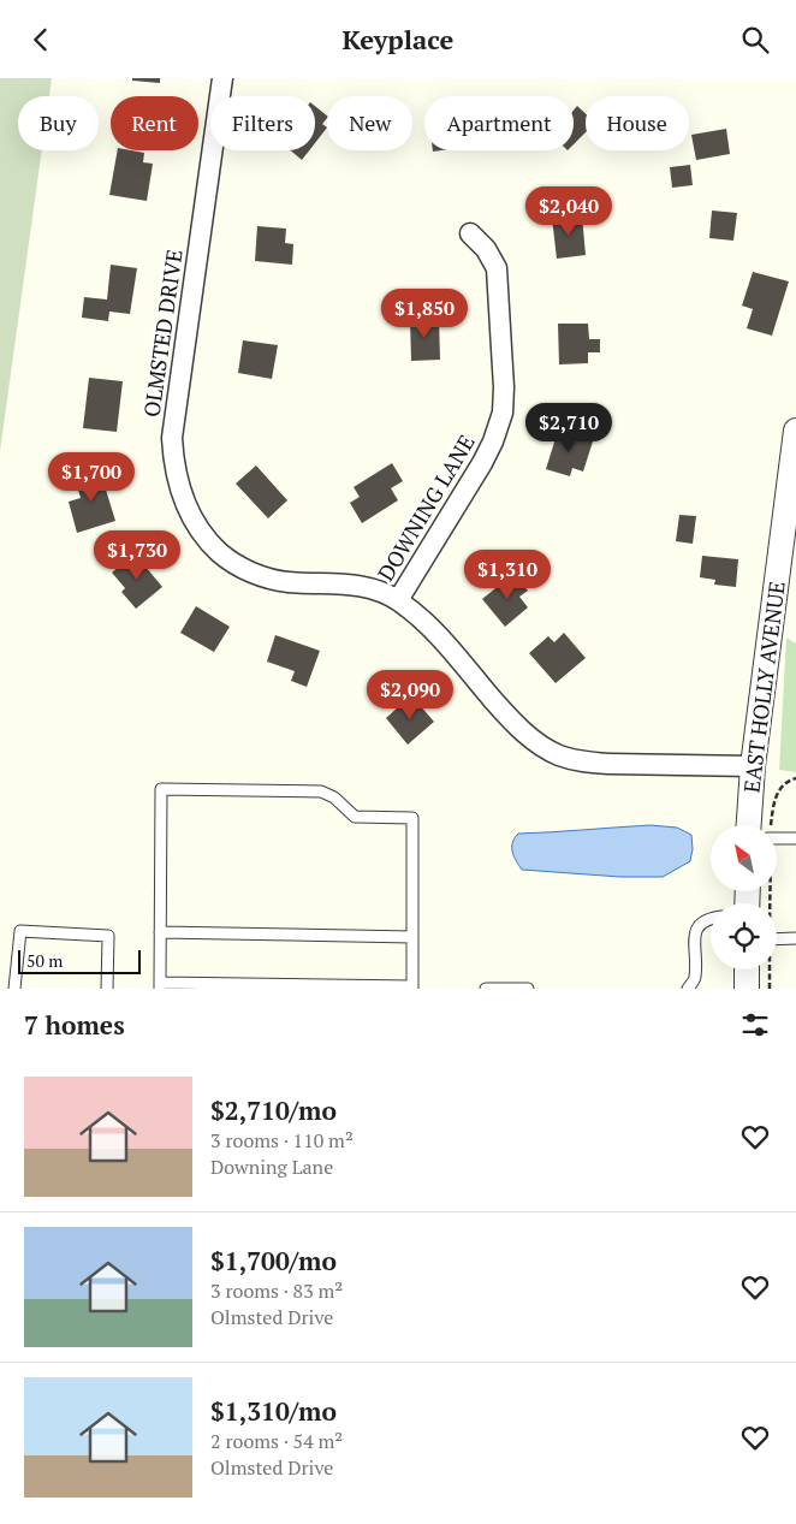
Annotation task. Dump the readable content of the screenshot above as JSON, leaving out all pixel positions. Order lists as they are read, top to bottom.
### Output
{
  "streets": {
    "street": ["OLMSTED DRIVE", "DOWNING LANE", "EAST HOLLY AVENUE"]
  },
  "crossings": [
    ["OLMSTED DRIVE", "DOWNING LANE"],
    ["OLMSTED DRIVE", "EAST HOLLY AVENUE"]
  ],
  "scale_bar": "50 m",
  "north": "top left",
  "page": {
    "header": "Keyplace",
    "chip": [
      "Buy",
      "Rent",
      "Filters",
      "New",
      "Apartment",
      "House"
    ],
    "price": [
      "$2,040",
      "$1,850",
      "$2,710",
      "$1,700",
      "$1,730",
      "$1,310",
      "$2,090"
    ],
    "scale": "50 m",
    "heading": "7 homes",
    "list": [
      {
        "name": "$2,710/mo",
        "note": "3 rooms · 110 m² · Downing Lane"
      },
      {
        "name": "$1,700/mo",
        "note": "3 rooms · 83 m² · Olmsted Drive"
      },
      {
        "name": "$1,310/mo",
        "note": "2 rooms · 54 m² · Olmsted Drive"
      }
    ]
  }
}
